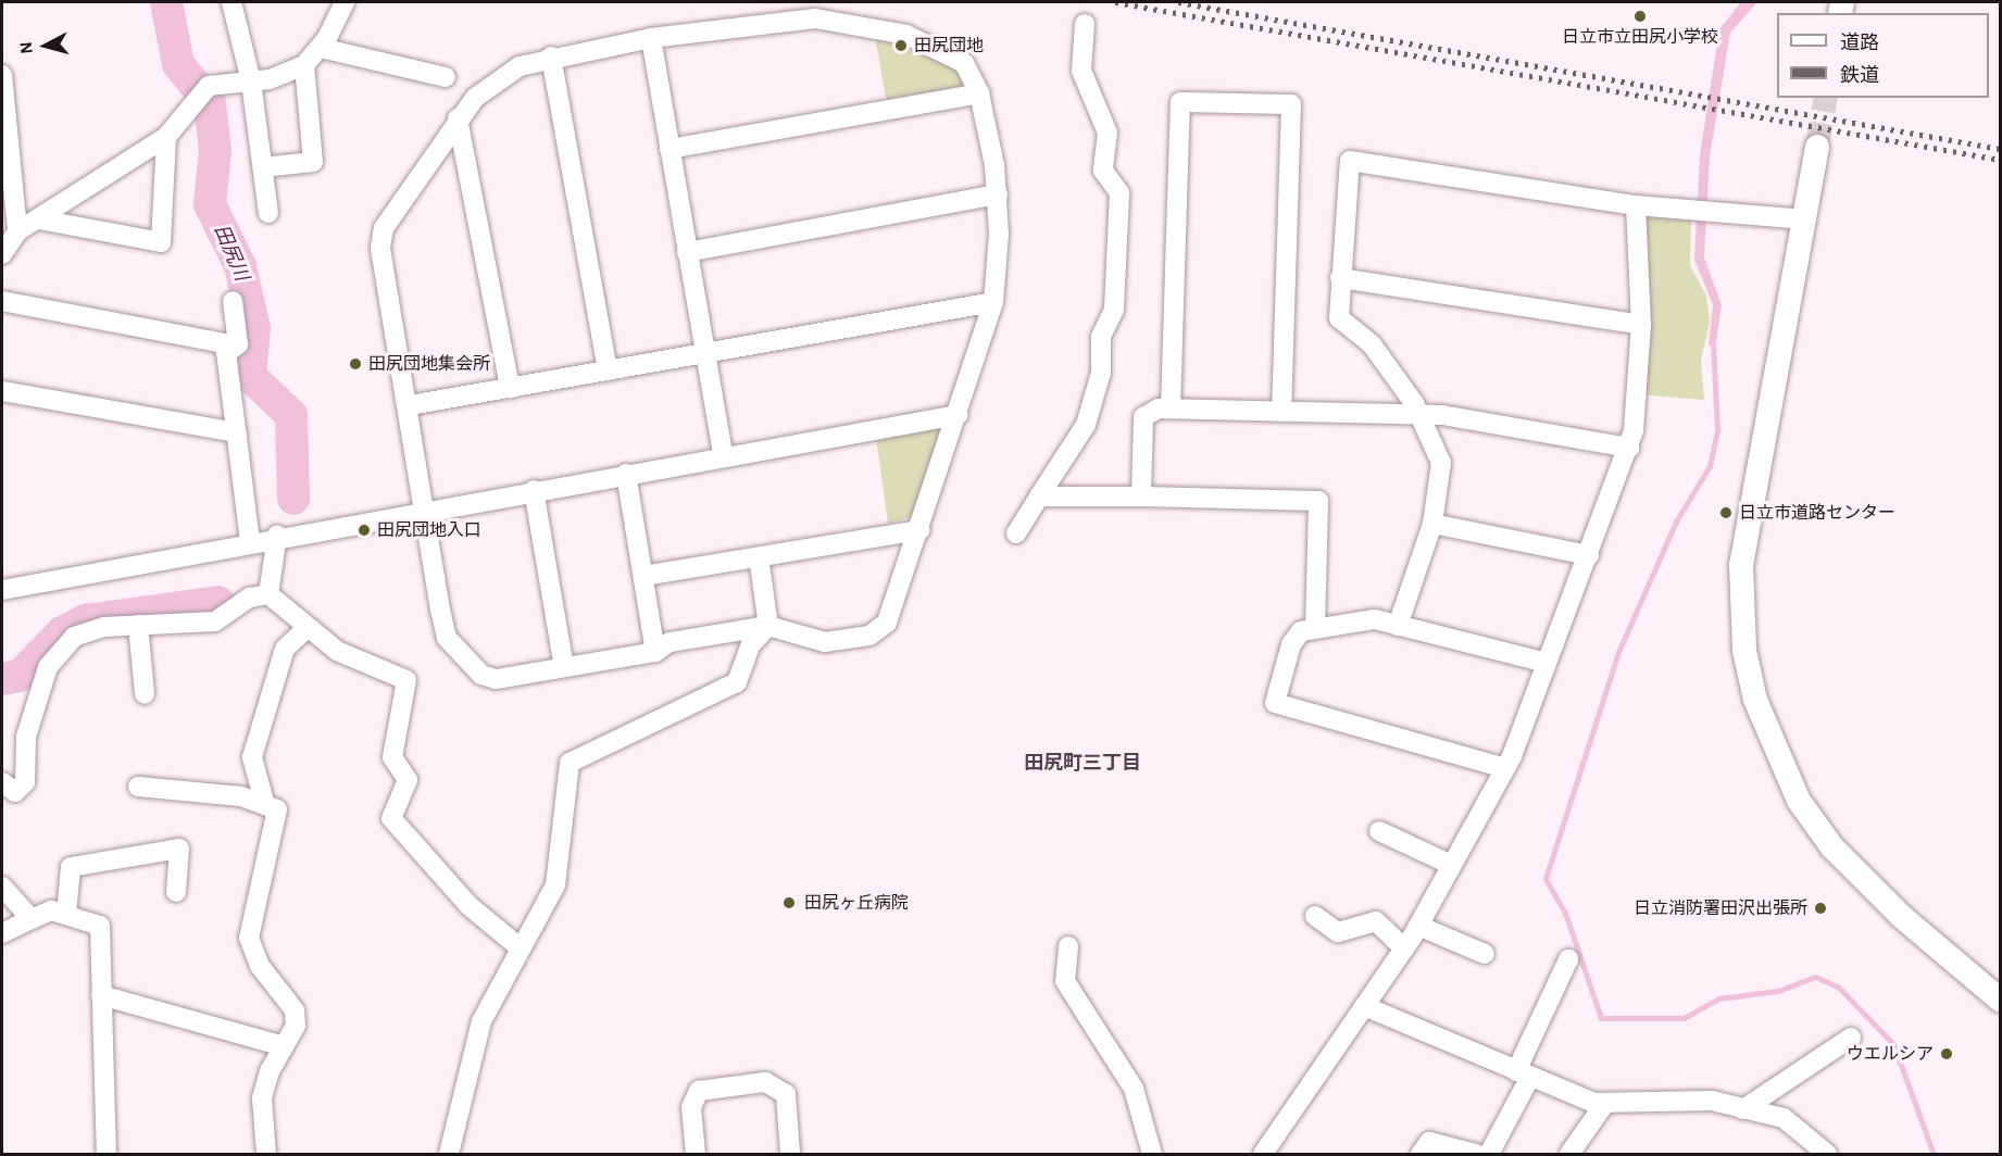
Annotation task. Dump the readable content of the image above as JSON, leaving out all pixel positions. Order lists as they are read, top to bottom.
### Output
{
  "districts": ["田尻町三丁目"],
  "water": ["田尻川"],
  "places": [
    "日立市立田尻小学校",
    "田尻団地",
    "田尻団地集会所",
    "日立市道路センター",
    "田尻団地入口",
    "田尻ヶ丘病院",
    "日立消防署田沢出張所",
    "ウエルシア"
  ],
  "legend": ["道路", "鉄道"],
  "north": "left"
}
